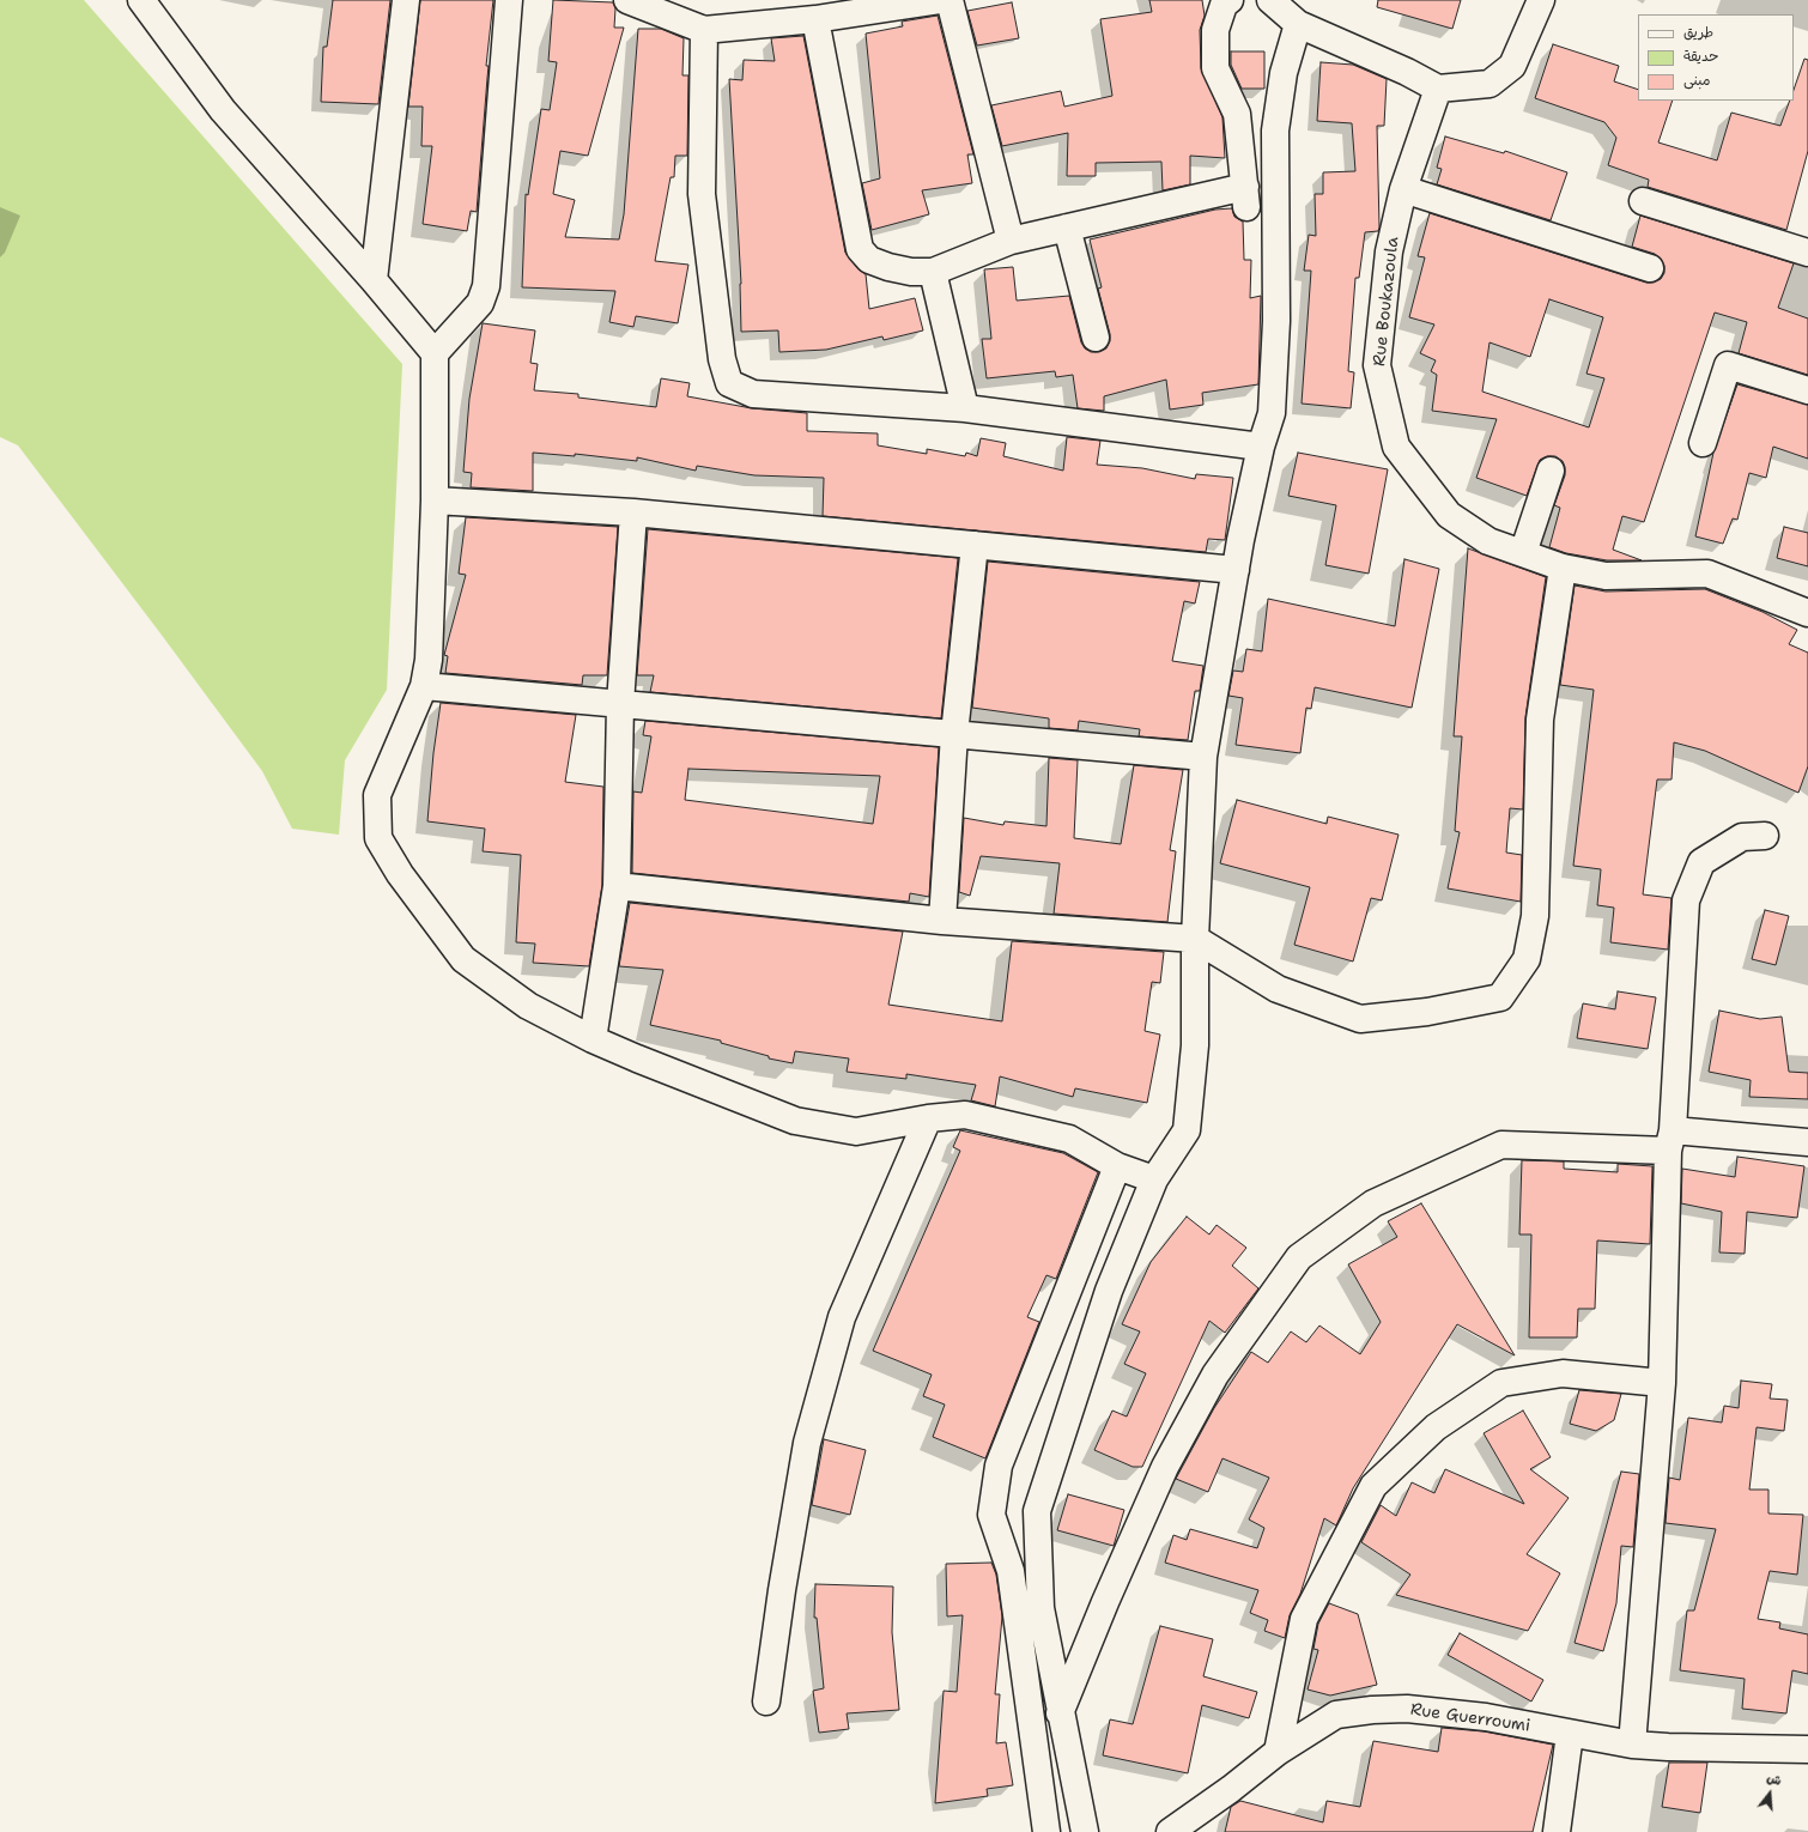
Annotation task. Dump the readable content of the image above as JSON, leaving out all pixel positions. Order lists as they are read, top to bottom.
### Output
{
  "streets": {
    "street": ["Rue Boukazoula", "Rue Guerroumi"]
  },
  "legend": ["طريق", "حديقة", "مبنى"],
  "north": "top"
}
